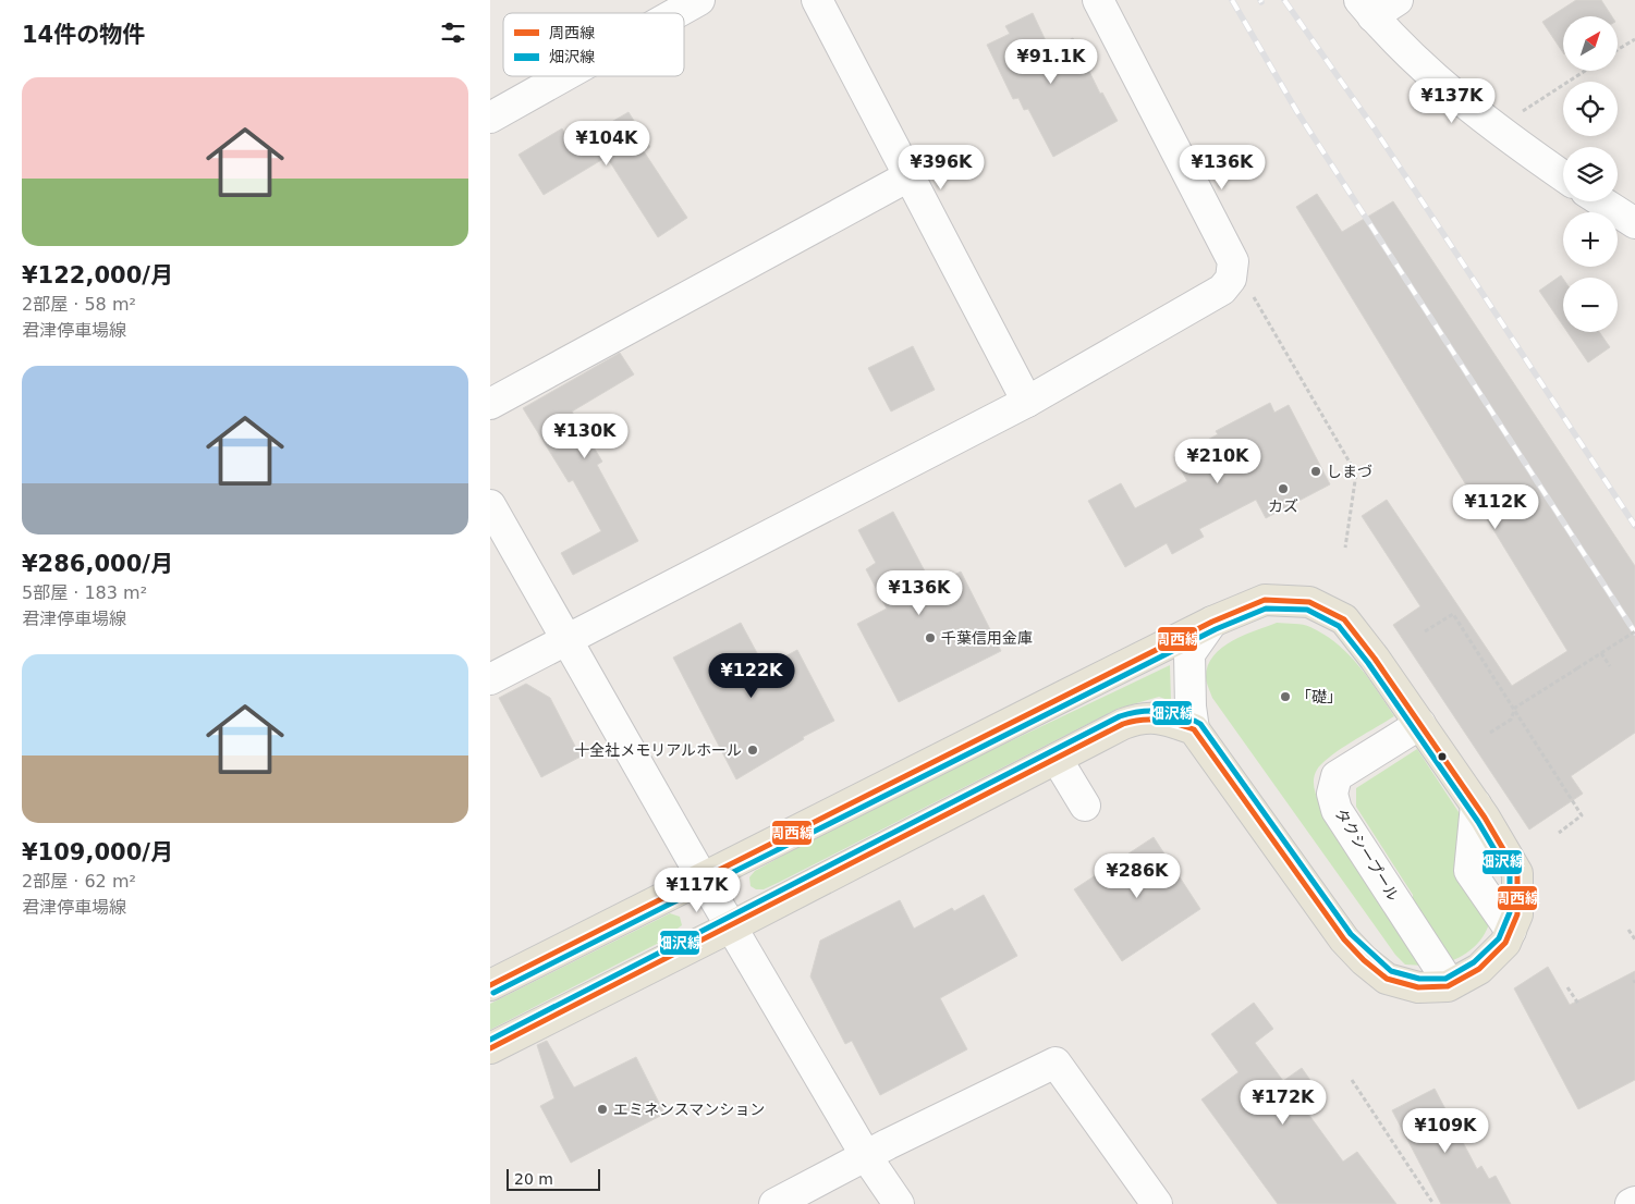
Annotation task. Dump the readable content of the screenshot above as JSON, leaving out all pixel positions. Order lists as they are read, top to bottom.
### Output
{
  "streets": {
    "street": ["タクシープール"]
  },
  "places": [
    "しまづ",
    "カズ",
    "千葉信用金庫",
    "「礎」",
    "十全社メモリアルホール",
    "エミネンスマンション"
  ],
  "lines": ["transit line 周西線", "transit line 畑沢線"],
  "legend": ["周西線", "畑沢線"],
  "scale_bar": "20 m",
  "north": "top right",
  "page": {
    "heading": "14件の物件",
    "map_buttons": ["+", "−"],
    "price": [
      "¥91.1K",
      "¥137K",
      "¥104K",
      "¥396K",
      "¥136K",
      "¥130K",
      "¥210K",
      "¥112K",
      "¥136K",
      "¥122K",
      "¥286K",
      "¥117K",
      "¥172K",
      "¥109K"
    ],
    "list": [
      {
        "name": "¥122,000/月",
        "note": "2部屋 · 58 m² · 君津停車場線"
      },
      {
        "name": "¥286,000/月",
        "note": "5部屋 · 183 m² · 君津停車場線"
      },
      {
        "name": "¥109,000/月",
        "note": "2部屋 · 62 m² · 君津停車場線"
      }
    ],
    "scale": "20 m"
  }
}
